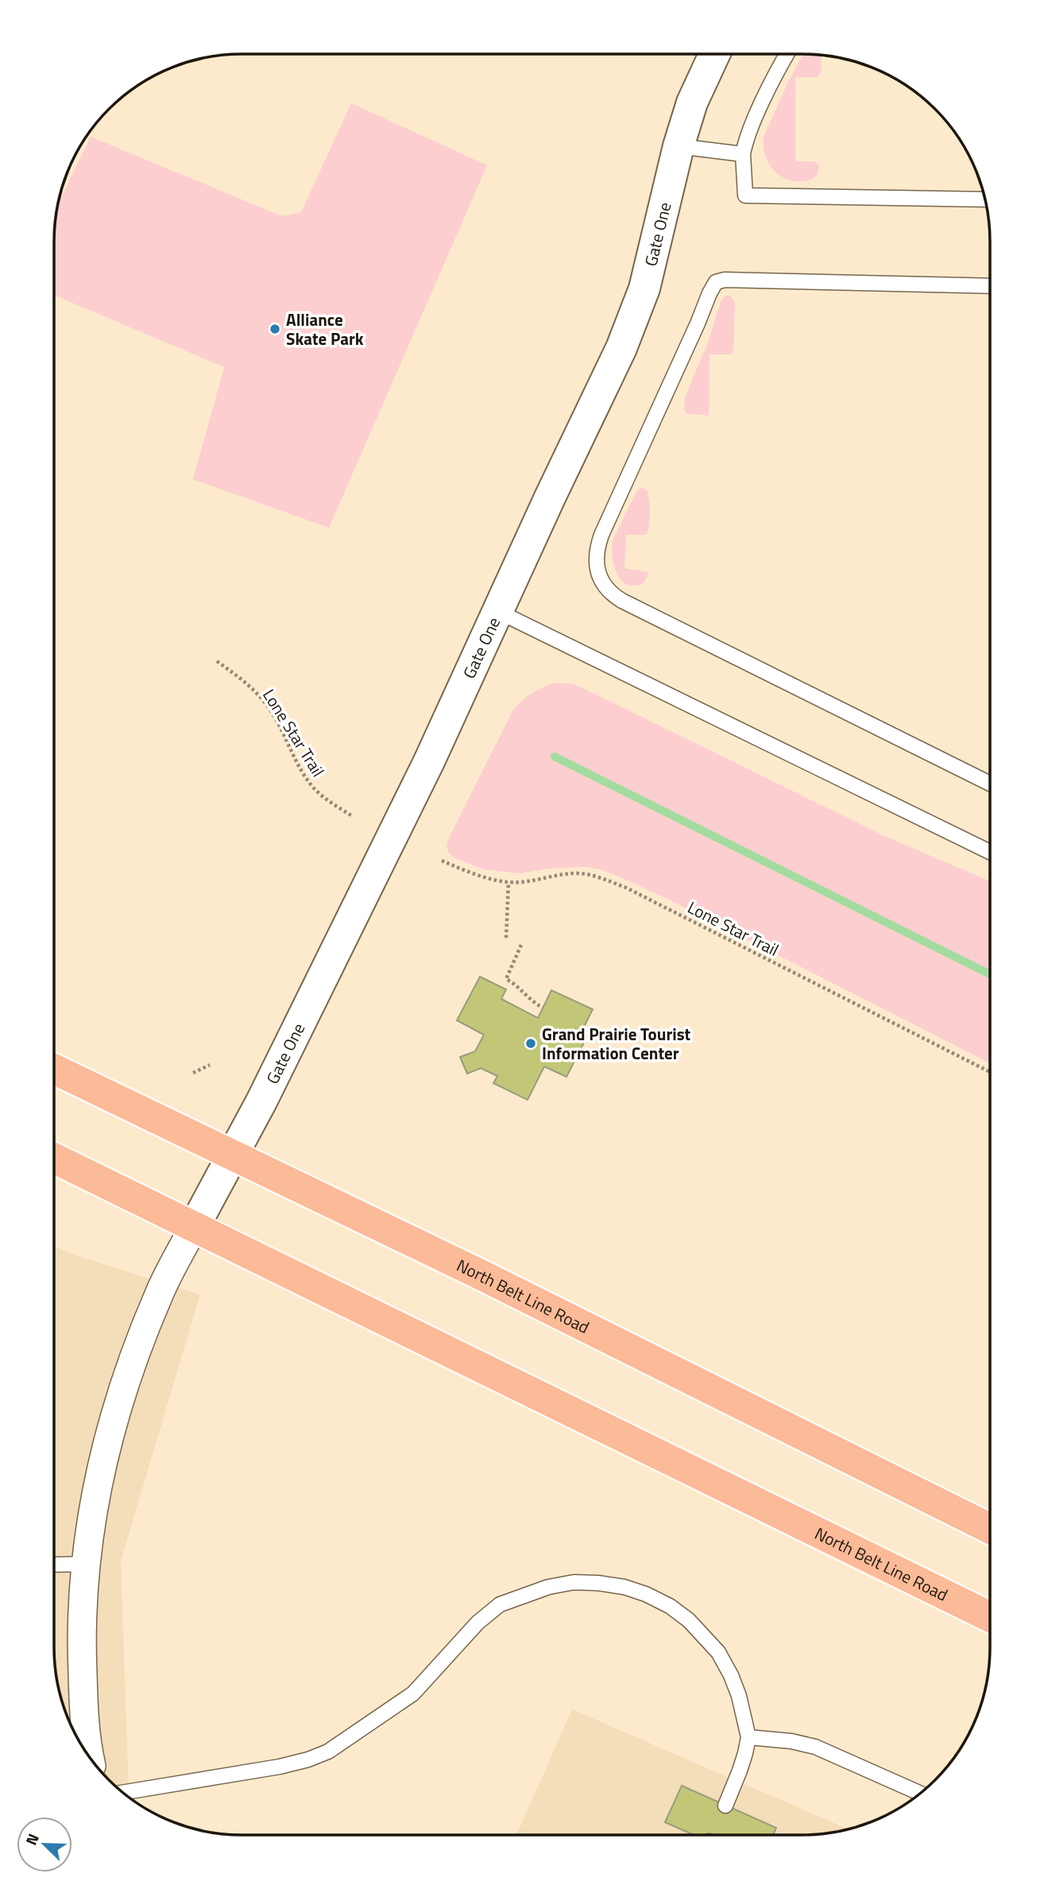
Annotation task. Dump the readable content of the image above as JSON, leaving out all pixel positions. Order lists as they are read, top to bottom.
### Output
{
  "streets": {
    "main road": ["North Belt Line Road"],
    "street": ["Gate One"],
    "path": ["Lone Star Trail"]
  },
  "crossings": [
    ["Gate One", "North Belt Line Road"]
  ],
  "places": ["Alliance Skate Park", "Grand Prairie Tourist Information Center"],
  "north": "top left"
}
